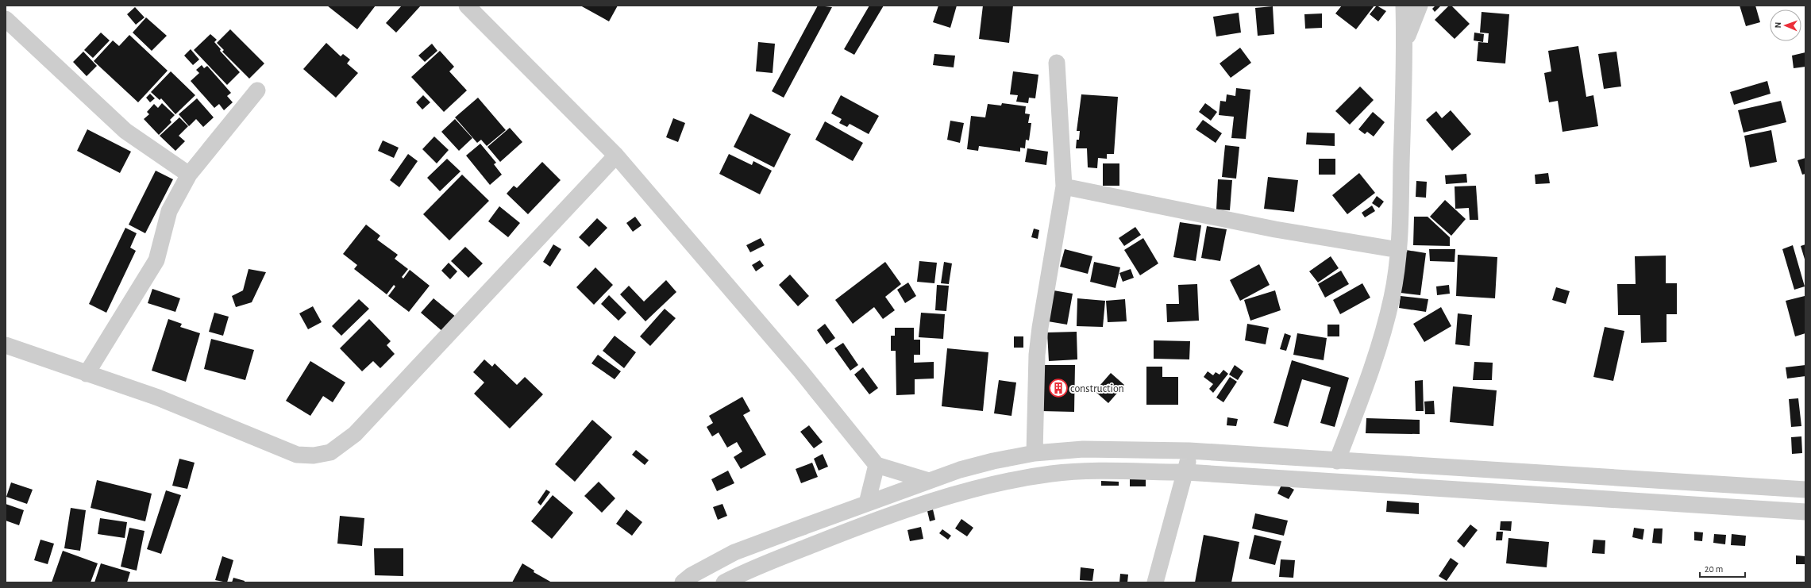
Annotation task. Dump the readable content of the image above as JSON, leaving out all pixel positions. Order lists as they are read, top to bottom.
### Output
{
  "places": {
    "building": ["construction"]
  },
  "scale_bar": "20 m",
  "north": "left"
}
